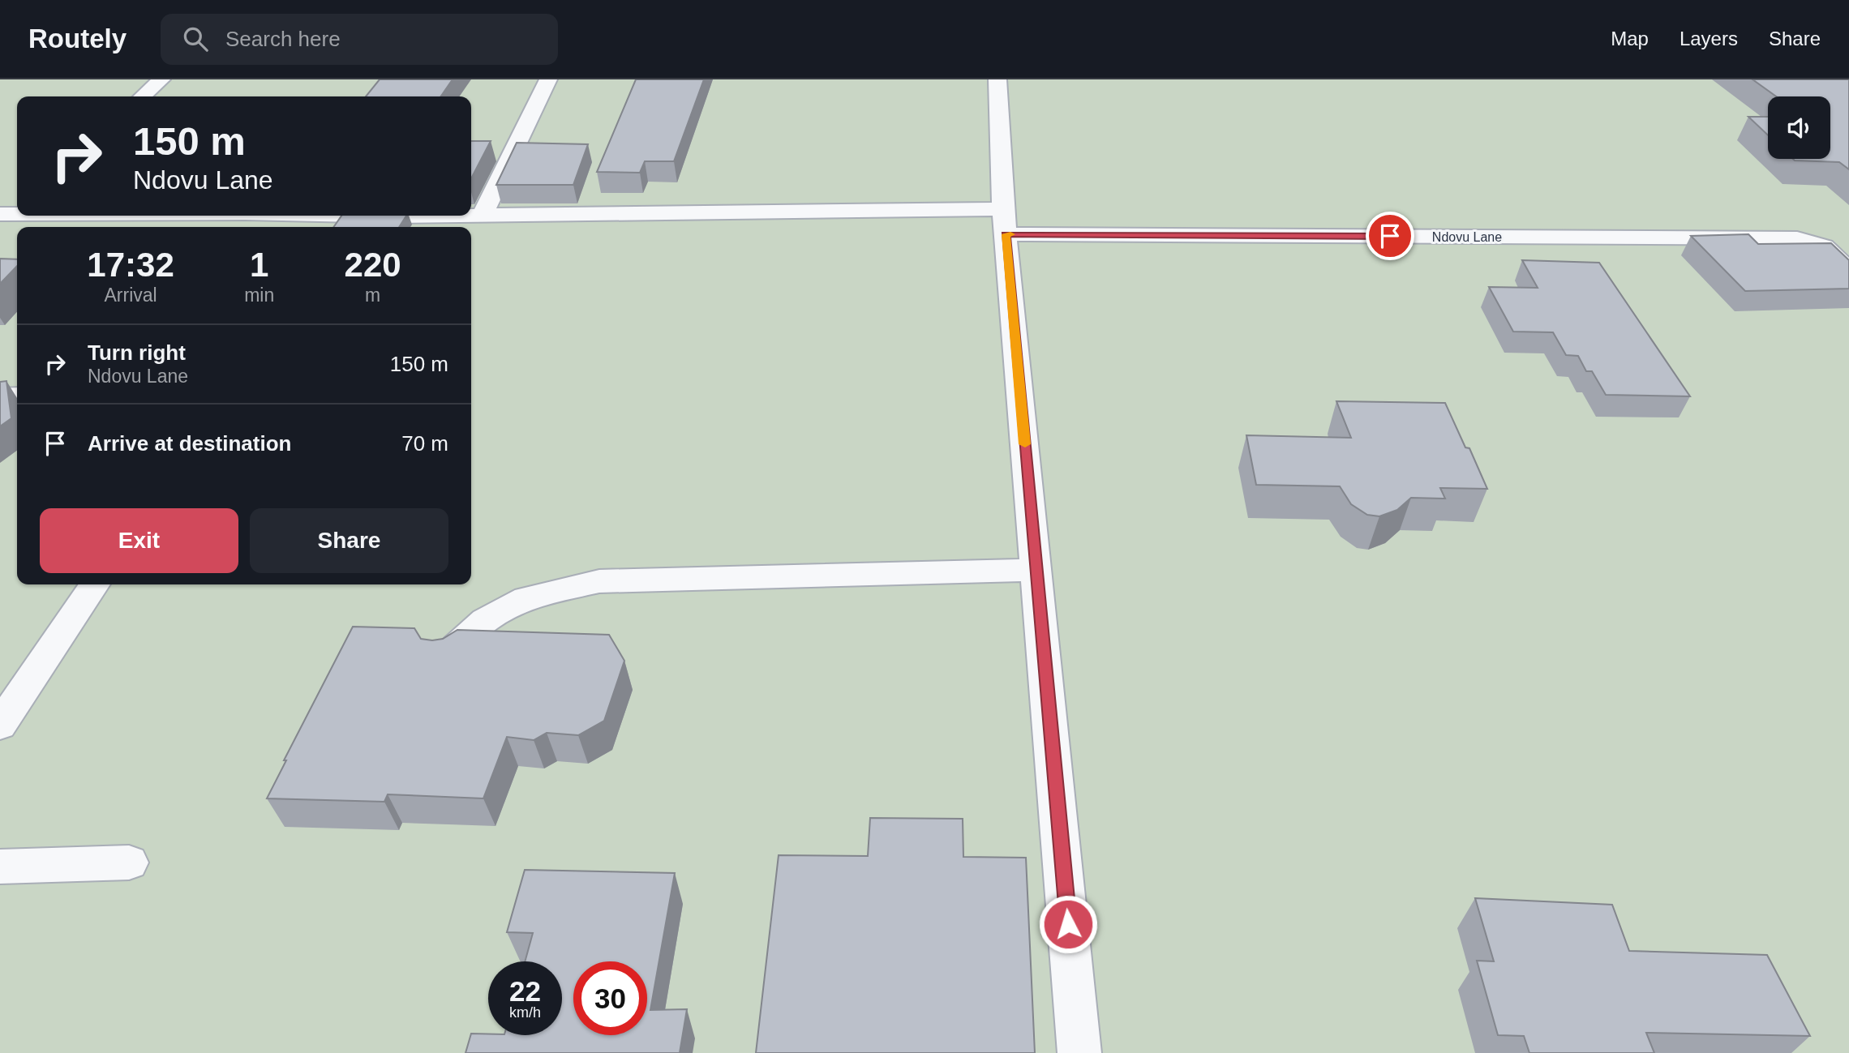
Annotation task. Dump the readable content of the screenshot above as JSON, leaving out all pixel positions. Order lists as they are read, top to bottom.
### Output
{
  "streets": {
    "street": ["Ndovu Lane"]
  },
  "page": {
    "header": "Routely",
    "search": "Search here",
    "nav": ["Map", "Layers", "Share"],
    "turn": ["150 m", "Ndovu Lane"],
    "eta": [
      "17:32",
      "Arrival",
      "1",
      "min",
      "220",
      "m"
    ],
    "list": [
      {
        "name": "Turn right",
        "note": "Ndovu Lane",
        "value": "150 m"
      },
      {
        "name": "Arrive at destination",
        "value": "70 m"
      }
    ],
    "buttons": ["Exit", "Share"],
    "speed": "22 km/h",
    "limit": "30"
  }
}
